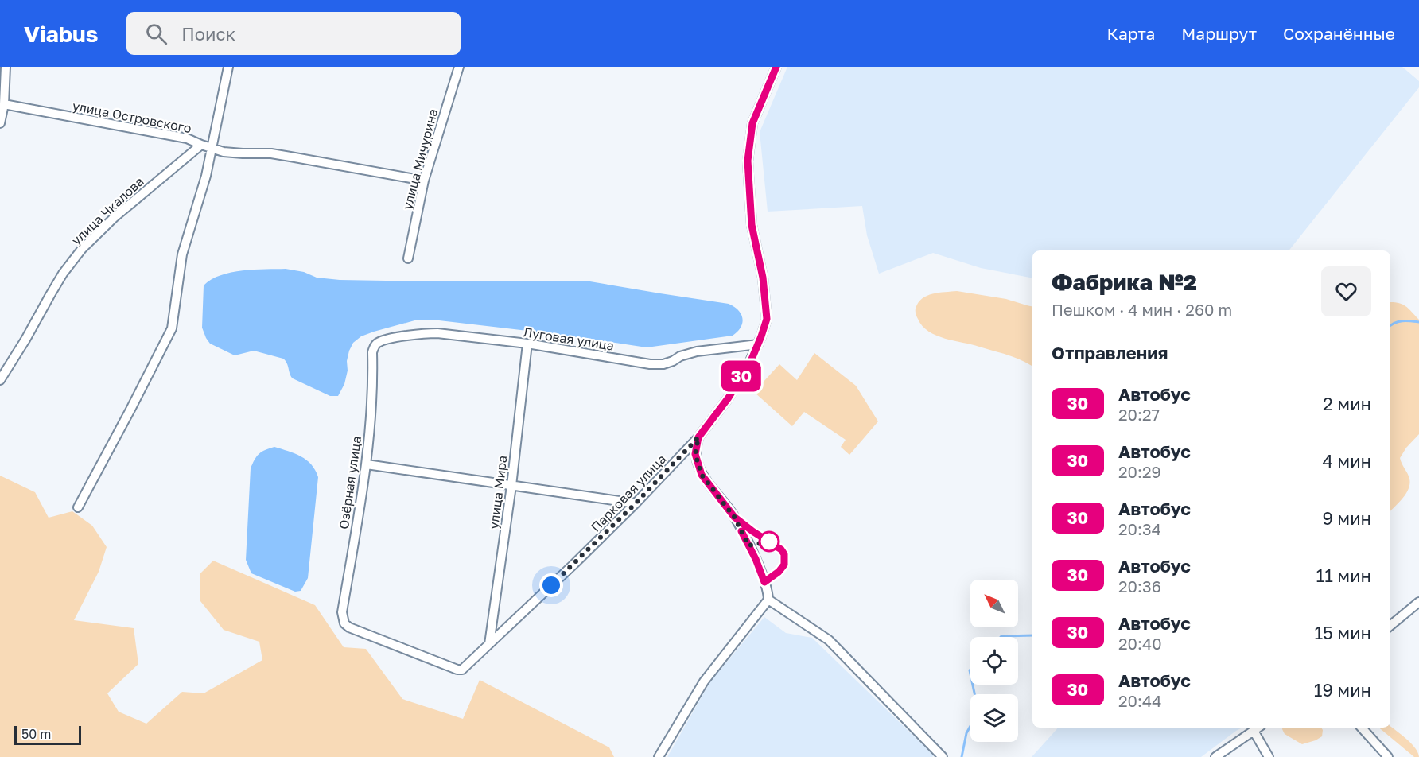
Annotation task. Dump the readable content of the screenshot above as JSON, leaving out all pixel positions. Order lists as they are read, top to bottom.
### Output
{
  "streets": {
    "street": [
      "улица Островского",
      "улица Мичурина",
      "улица Чкалова",
      "Луговая улица",
      "Озёрная улица",
      "улица Мира",
      "Парковая улица"
    ]
  },
  "crossings": [
    ["улица Островского", "улица Мичурина"],
    ["улица Островского", "улица Чкалова"],
    ["Луговая улица", "Озёрная улица"],
    ["Луговая улица", "улица Мира"],
    ["Луговая улица", "Парковая улица"],
    ["Озёрная улица", "Парковая улица"],
    ["улица Мира", "Парковая улица"]
  ],
  "lines": ["bus line 30"],
  "scale_bar": "50 m",
  "north": "top left",
  "page": {
    "header": "Viabus",
    "search": "Поиск",
    "nav": ["Карта", "Маршрут", "Сохранённые"],
    "on_map": "30",
    "heading": [
      ["Фабрика №2", "Пешком · 4 мин · 260 m"],
      "Отправления"
    ],
    "list": [
      {
        "mark": "30",
        "name": "Автобус",
        "note": "20:27",
        "value": "2 мин"
      },
      {
        "mark": "30",
        "name": "Автобус",
        "note": "20:29",
        "value": "4 мин"
      },
      {
        "mark": "30",
        "name": "Автобус",
        "note": "20:34",
        "value": "9 мин"
      },
      {
        "mark": "30",
        "name": "Автобус",
        "note": "20:36",
        "value": "11 мин"
      },
      {
        "mark": "30",
        "name": "Автобус",
        "note": "20:40",
        "value": "15 мин"
      },
      {
        "mark": "30",
        "name": "Автобус",
        "note": "20:44",
        "value": "19 мин"
      }
    ],
    "scale": "50 m"
  }
}
